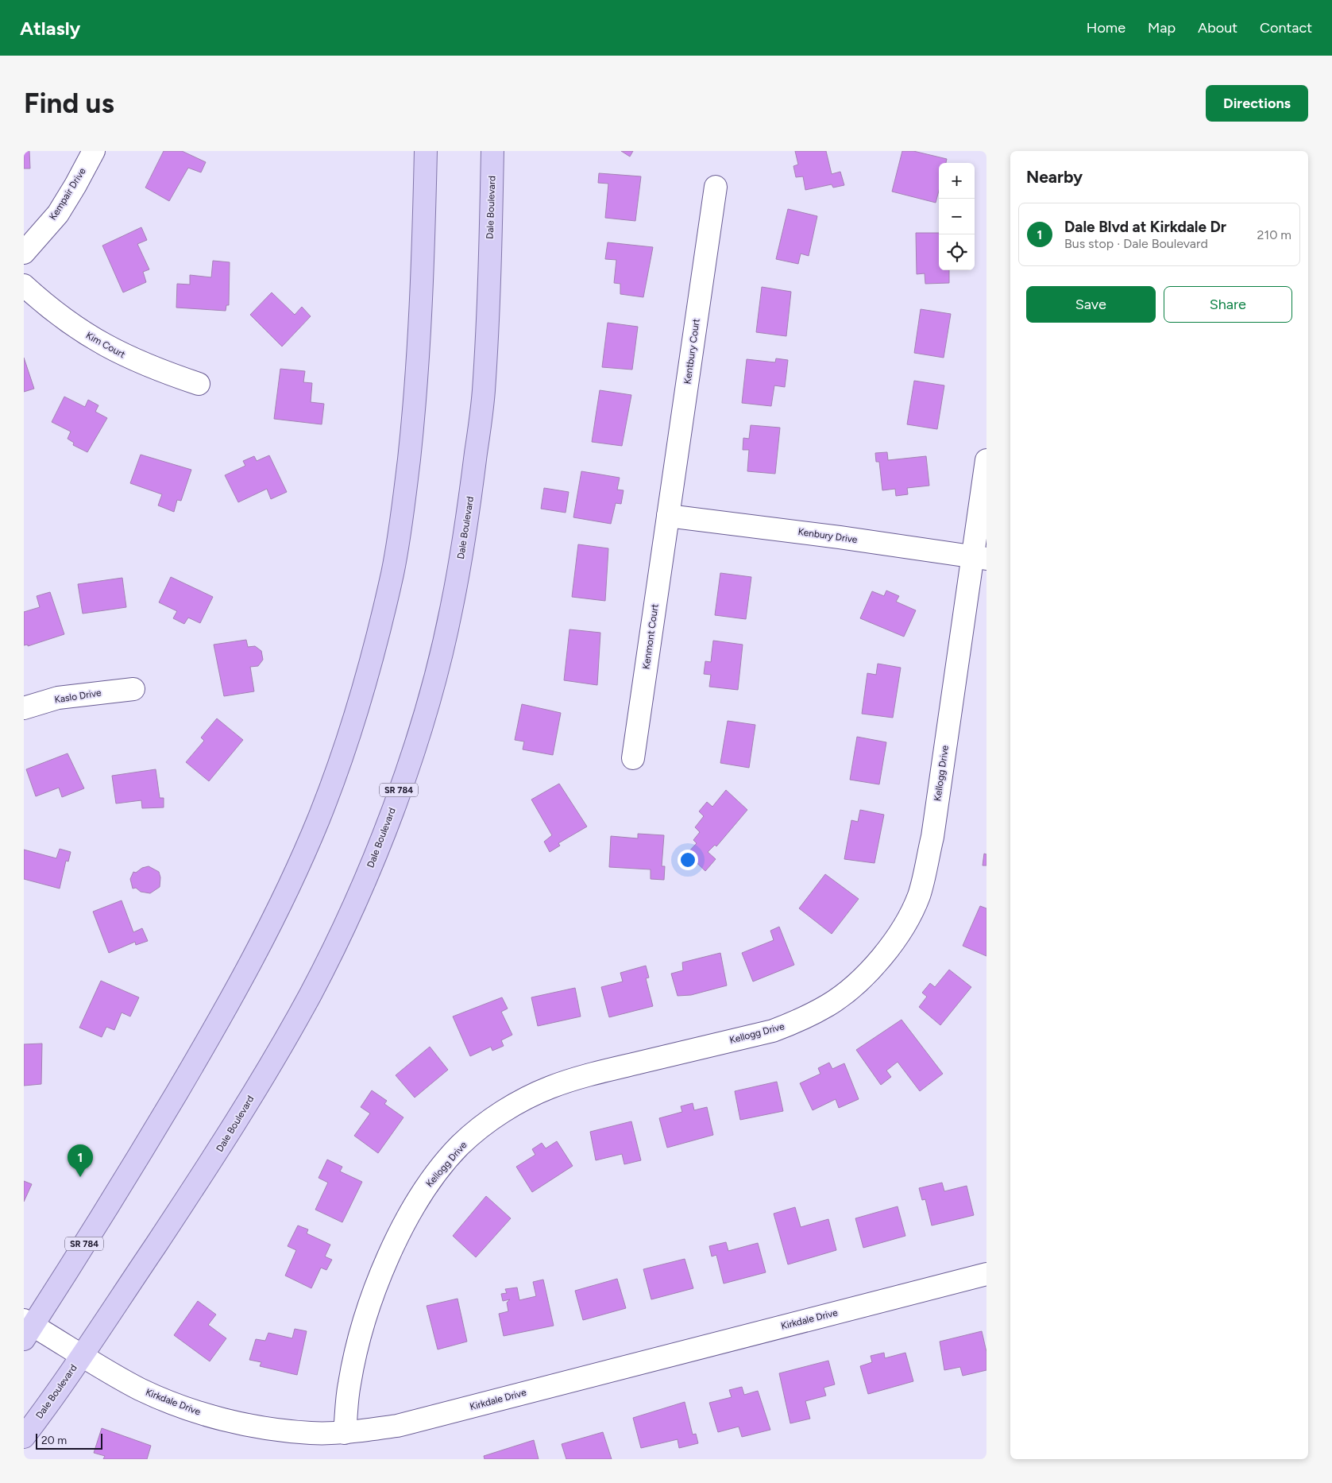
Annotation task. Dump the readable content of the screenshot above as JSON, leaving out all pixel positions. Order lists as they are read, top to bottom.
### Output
{
  "streets": {
    "main road": ["Dale Boulevard", "SR 784"],
    "street": [
      "Kempair Drive",
      "Kim Court",
      "Kentbury Court",
      "Kenbury Drive",
      "Kenmont Court",
      "Kaslo Drive",
      "Kellogg Drive",
      "Kirkdale Drive"
    ]
  },
  "crossings": [
    ["Dale Boulevard", "Kirkdale Drive"],
    ["Kentbury Court", "Kenbury Drive"],
    ["Kentbury Court", "Kenmont Court"],
    ["Kenbury Drive", "Kenmont Court"],
    ["Kenbury Drive", "Kellogg Drive"],
    ["Kellogg Drive", "Kirkdale Drive"],
    ["SR 784", "Kirkdale Drive"]
  ],
  "scale_bar": "20 m",
  "page": {
    "header": "Atlasly",
    "nav": [
      "Home",
      "Map",
      "About",
      "Contact"
    ],
    "buttons": [
      "Directions",
      ["Save", "Share"]
    ],
    "title": "Find us",
    "heading": "Nearby",
    "map_buttons": ["+", "−"],
    "list": [
      {
        "mark": "1",
        "name": "Dale Blvd at Kirkdale Dr",
        "note": "Bus stop · Dale Boulevard",
        "value": "210 m"
      }
    ],
    "pins": "1",
    "scale": "20 m"
  }
}
